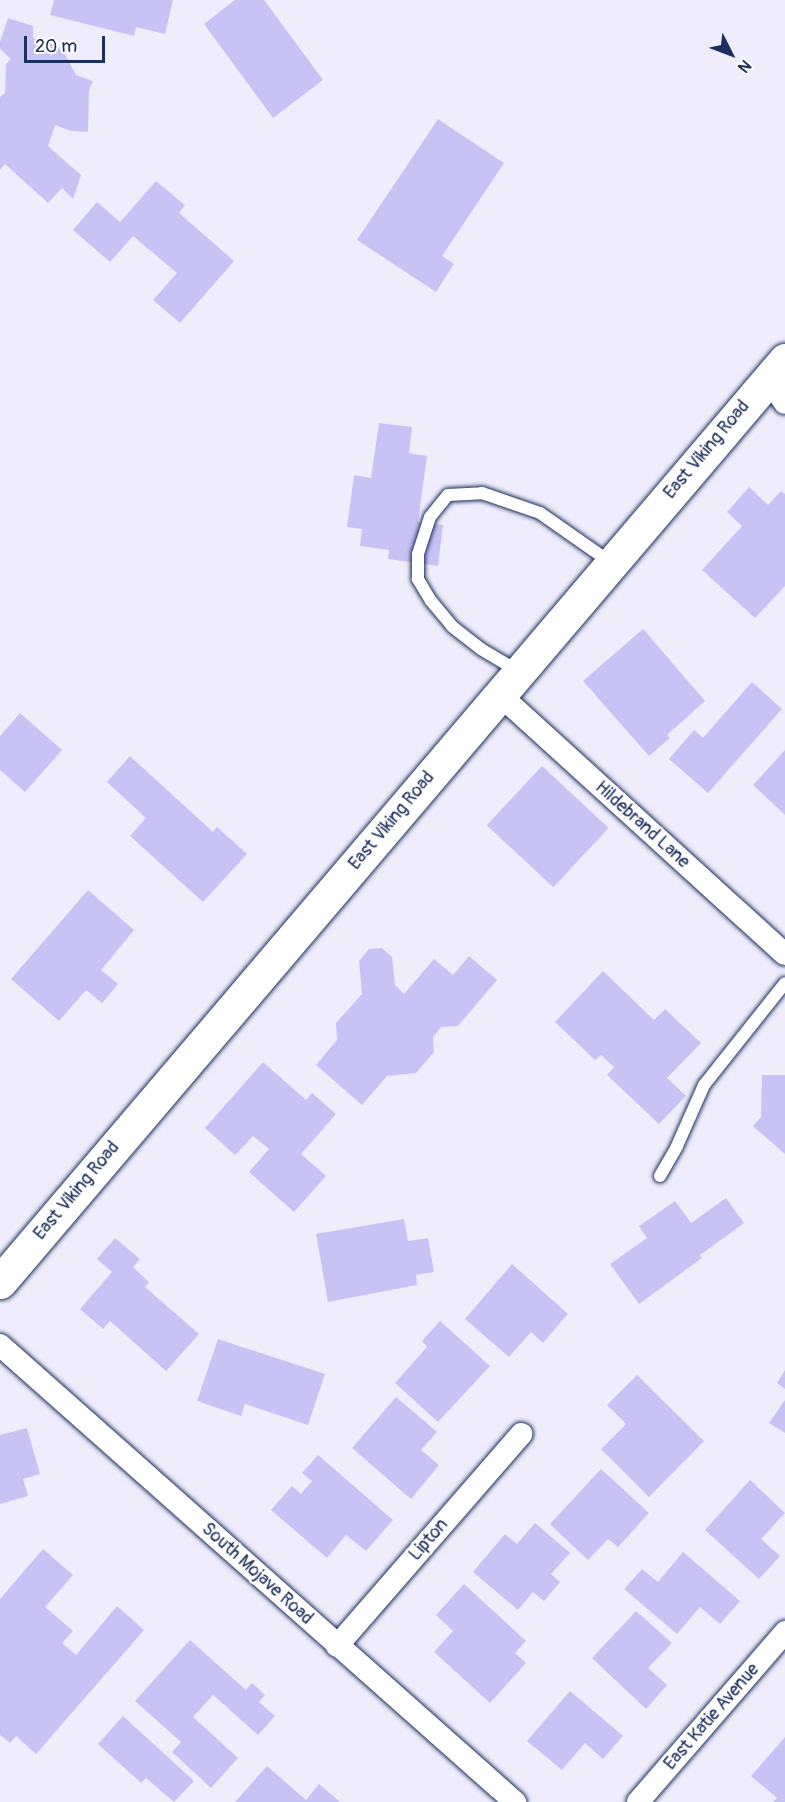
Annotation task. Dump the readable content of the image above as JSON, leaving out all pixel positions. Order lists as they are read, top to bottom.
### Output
{
  "streets": {
    "street": [
      "East Viking Road",
      "Hildebrand Lane",
      "Lipton",
      "South Mojave Road",
      "East Katie Avenue"
    ]
  },
  "crossings": [
    ["East Viking Road", "Hildebrand Lane"],
    ["Lipton", "South Mojave Road"]
  ],
  "scale_bar": "20 m",
  "north": "bottom right"
}
